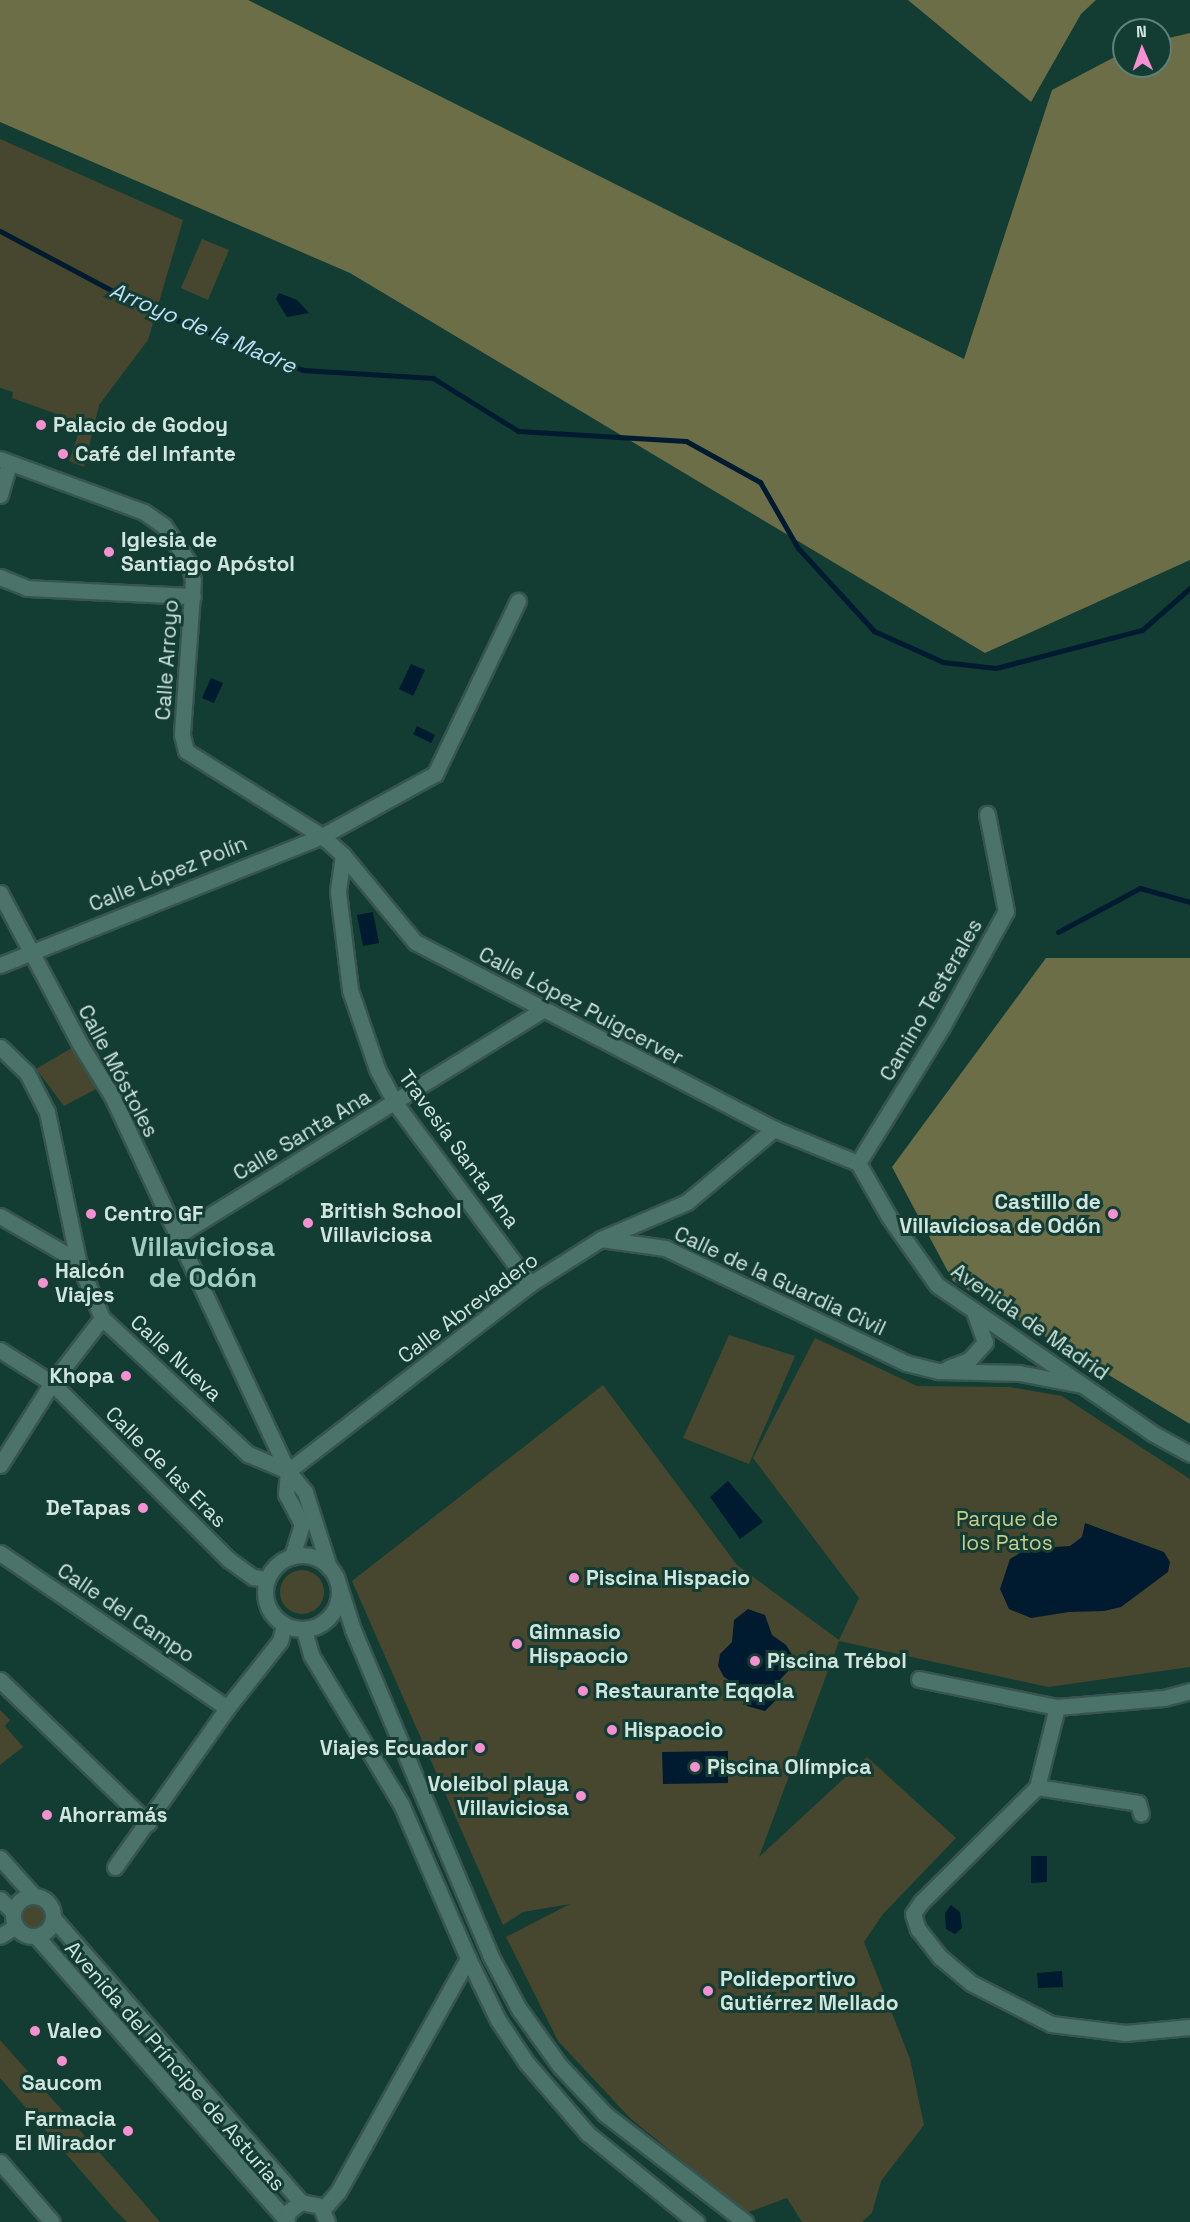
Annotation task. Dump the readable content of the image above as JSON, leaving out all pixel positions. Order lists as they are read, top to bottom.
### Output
{
  "streets": {
    "street": [
      "Calle Arroyo",
      "Calle López Polín",
      "Camino Testerales",
      "Calle López Puigcerver",
      "Calle Móstoles",
      "Calle Santa Ana",
      "Travesía Santa Ana",
      "Calle de la Guardia Civil",
      "Calle Abrevadero",
      "Avenida de Madrid",
      "Calle Nueva",
      "Calle de las Eras",
      "Calle del Campo",
      "Avenida del Príncipe de Asturias"
    ]
  },
  "crossings": [
    ["Calle Arroyo", "Calle López Polín"],
    ["Calle Arroyo", "Calle López Puigcerver"],
    ["Calle López Polín", "Calle López Puigcerver"],
    ["Calle López Polín", "Calle Móstoles"],
    ["Camino Testerales", "Calle López Puigcerver"],
    ["Camino Testerales", "Avenida de Madrid"],
    ["Calle López Puigcerver", "Calle Santa Ana"],
    ["Calle López Puigcerver", "Travesía Santa Ana"],
    ["Calle López Puigcerver", "Calle Abrevadero"],
    ["Calle López Puigcerver", "Avenida de Madrid"],
    ["Calle Móstoles", "Calle Santa Ana"],
    ["Calle Móstoles", "Calle Abrevadero"],
    ["Calle Móstoles", "Calle Nueva"],
    ["Calle Santa Ana", "Travesía Santa Ana"],
    ["Travesía Santa Ana", "Calle Abrevadero"],
    ["Calle de la Guardia Civil", "Calle Abrevadero"],
    ["Calle de la Guardia Civil", "Avenida de Madrid"],
    ["Calle Abrevadero", "Calle Nueva"]
  ],
  "districts": ["Villaviciosa de Odón"],
  "water": ["Arroyo de la Madre"],
  "parks": ["Parque de los Patos"],
  "places": [
    "Palacio de Godoy",
    "Café del Infante",
    "Iglesia de Santiago Apóstol",
    "Centro GF",
    "Castillo de Villaviciosa de Odón",
    "British School Villaviciosa",
    "Halcón Viajes",
    "Khopa",
    "DeTapas",
    "Piscina Hispacio",
    "Gimnasio Hispaocio",
    "Piscina Trébol",
    "Restaurante Eqqola",
    "Hispaocio",
    "Viajes Ecuador",
    "Piscina Olímpica",
    "Voleibol playa Villaviciosa",
    "Ahorramás",
    "Polideportivo Gutiérrez Mellado",
    "Valeo",
    "Saucom",
    "Farmacia El Mirador"
  ],
  "north": "top"
}
